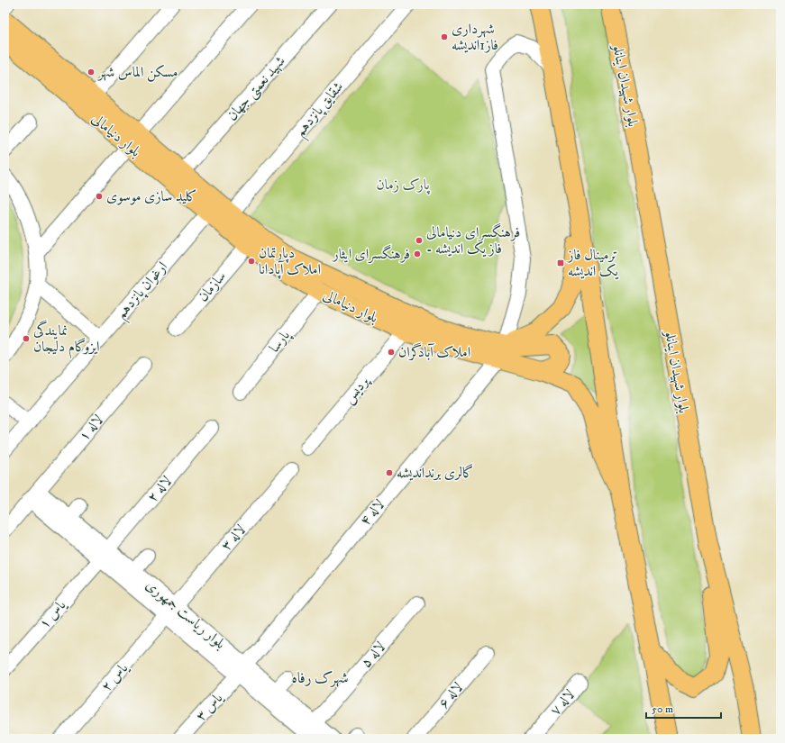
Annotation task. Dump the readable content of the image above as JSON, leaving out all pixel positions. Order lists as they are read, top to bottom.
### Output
{
  "streets": {
    "main road": ["بلوار شهیدان اینانلو", "بلوار دنیامالی"],
    "street": [
      "شهید نعمتی جهان",
      "شقایق پانزدهم",
      "سازمان",
      "ارغوان پانزدهم",
      "پارسا",
      "پردیس",
      "لاله ۱",
      "لاله ۲",
      "لاله ۴",
      "لاله ۳",
      "یاس ۱",
      "بلوار ریاست جمهوری",
      "لاله ۵",
      "یاس ۲",
      "لاله ۶",
      "لاله ۷",
      "یاس ۳"
    ]
  },
  "crossings": [
    ["شهید نعمتی جهان", "بلوار دنیامالی"],
    ["شقایق پانزدهم", "بلوار دنیامالی"],
    ["بلوار دنیامالی", "سازمان"],
    ["بلوار دنیامالی", "ارغوان پانزدهم"],
    ["بلوار دنیامالی", "پارسا"],
    ["بلوار دنیامالی", "پردیس"],
    ["بلوار دنیامالی", "لاله ۴"],
    ["لاله ۱", "بلوار ریاست جمهوری"],
    ["لاله ۲", "یاس ۱"],
    ["لاله ۲", "بلوار ریاست جمهوری"],
    ["لاله ۴", "بلوار ریاست جمهوری"],
    ["لاله ۴", "یاس ۳"],
    ["لاله ۳", "بلوار ریاست جمهوری"],
    ["لاله ۳", "یاس ۲"],
    ["یاس ۱", "بلوار ریاست جمهوری"],
    ["بلوار ریاست جمهوری", "لاله ۵"],
    ["بلوار ریاست جمهوری", "یاس ۲"],
    ["بلوار ریاست جمهوری", "یاس ۳"]
  ],
  "districts": ["شهرک رفاه"],
  "parks": ["پارک زمان"],
  "places": {
    "other": [
      "شهرداری فاز1اندیشه",
      "مسکن الماس شهر",
      "کلید سازی موسوی",
      "فرهنگسرای دنیامالی - فاز یک اندیشه",
      "فرهنگسرای ایثار",
      "دپارتمان املاک آپادانا",
      "نمایندگی ایزوگام دلیجان",
      "املاک آبادگران",
      "گالری برنداندیشه"
    ],
    "transit": ["ترمینال فاز یک اندیشه"]
  },
  "scale_bar": "50 m"
}
